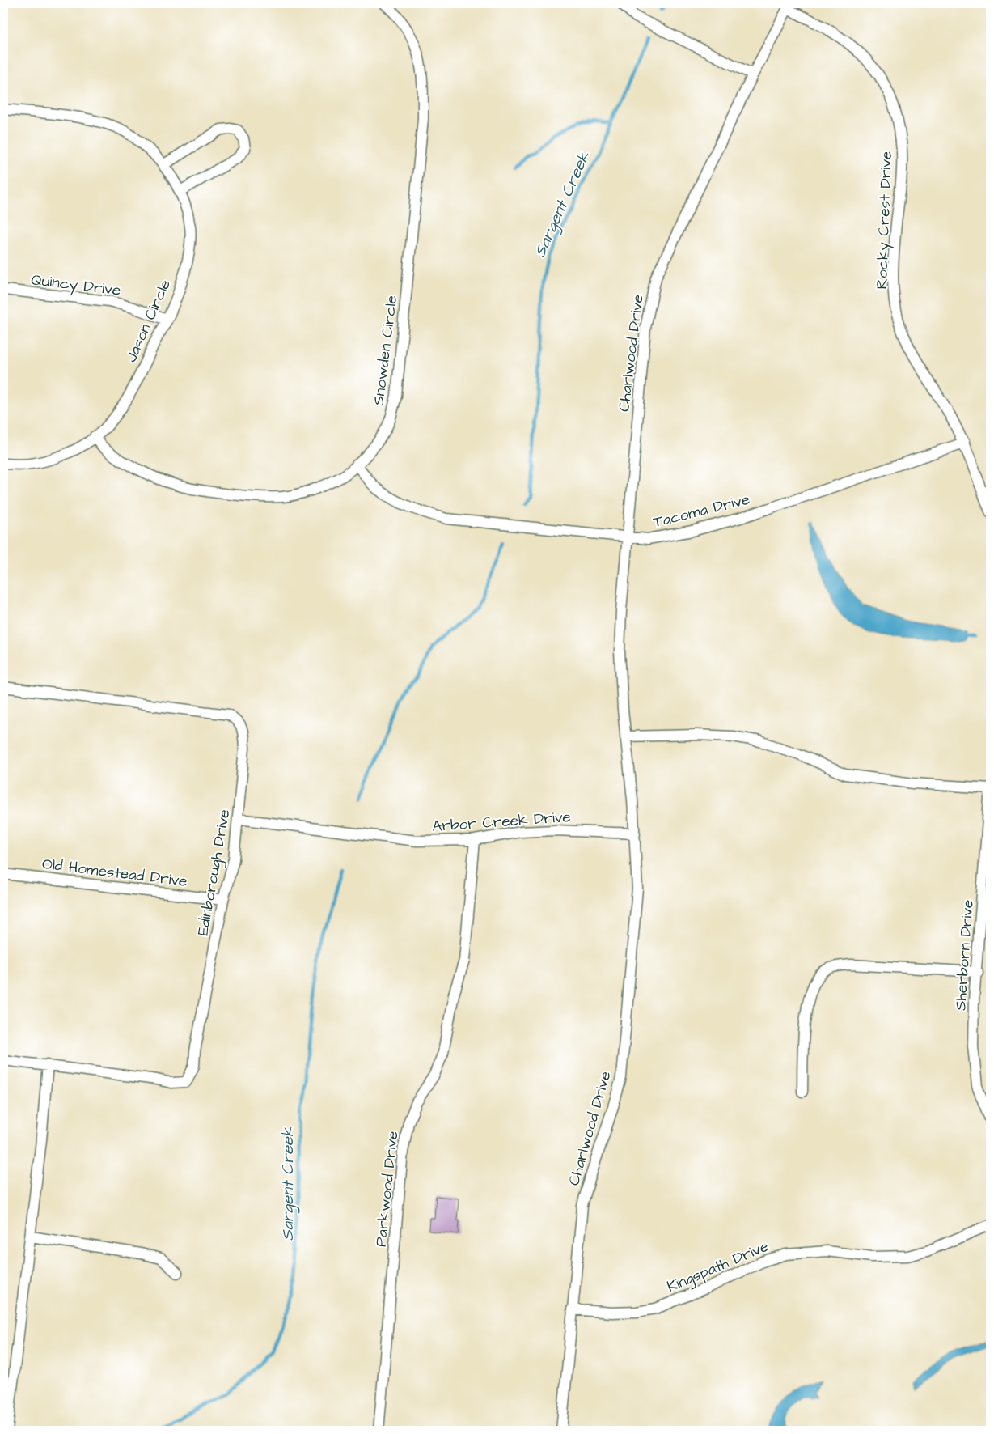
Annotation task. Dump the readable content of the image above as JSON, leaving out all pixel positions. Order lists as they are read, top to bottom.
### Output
{
  "streets": {
    "street": [
      "Rocky Crest Drive",
      "Quincy Drive",
      "Jason Circle",
      "Snowden Circle",
      "Charlwood Drive",
      "Tacoma Drive",
      "Arbor Creek Drive",
      "Old Homestead Drive",
      "Edinborough Drive",
      "Sherborn Drive",
      "Parkwood Drive",
      "Kingspath Drive"
    ]
  },
  "crossings": [
    ["Rocky Crest Drive", "Charlwood Drive"],
    ["Rocky Crest Drive", "Tacoma Drive"],
    ["Quincy Drive", "Jason Circle"],
    ["Jason Circle", "Snowden Circle"],
    ["Snowden Circle", "Tacoma Drive"],
    ["Charlwood Drive", "Tacoma Drive"],
    ["Charlwood Drive", "Arbor Creek Drive"],
    ["Charlwood Drive", "Kingspath Drive"],
    ["Arbor Creek Drive", "Edinborough Drive"],
    ["Arbor Creek Drive", "Parkwood Drive"],
    ["Old Homestead Drive", "Edinborough Drive"]
  ],
  "water": ["Sargent Creek"]
}
